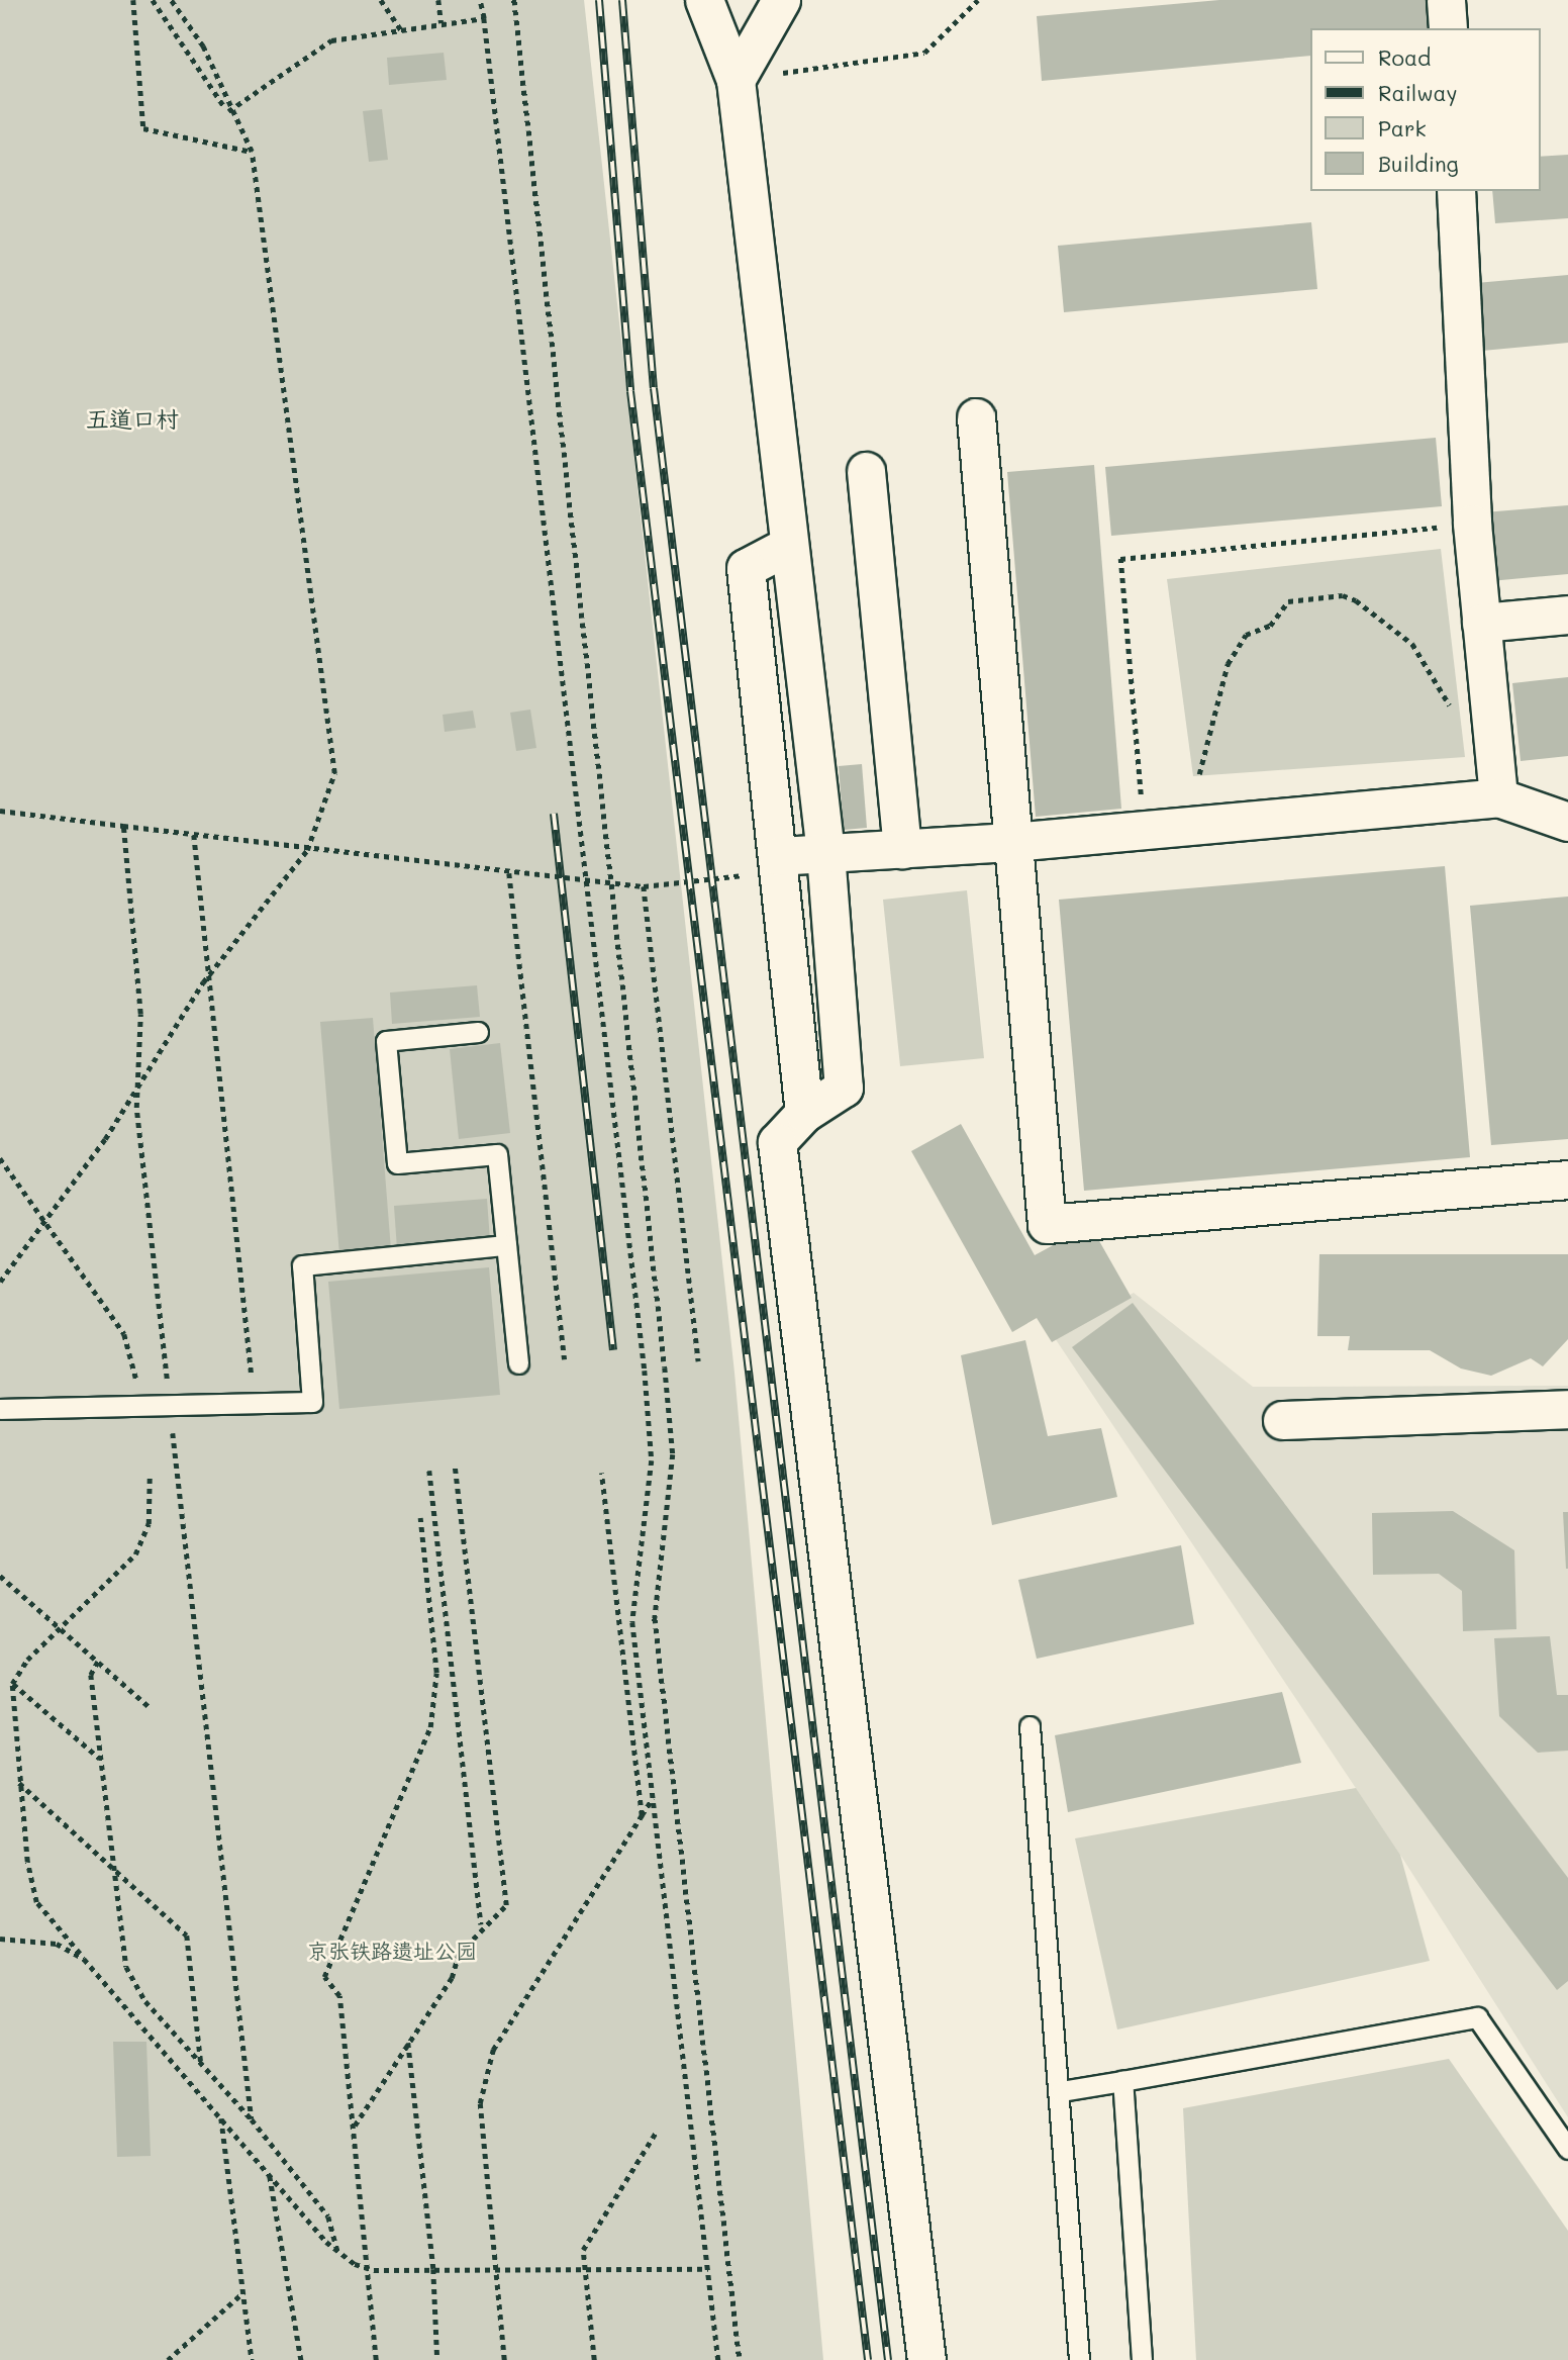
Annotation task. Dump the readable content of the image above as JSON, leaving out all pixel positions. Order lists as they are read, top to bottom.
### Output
{
  "districts": ["五道口村"],
  "parks": ["京张铁路遗址公园"],
  "legend": [
    "Road",
    "Railway",
    "Park",
    "Building"
  ]
}
